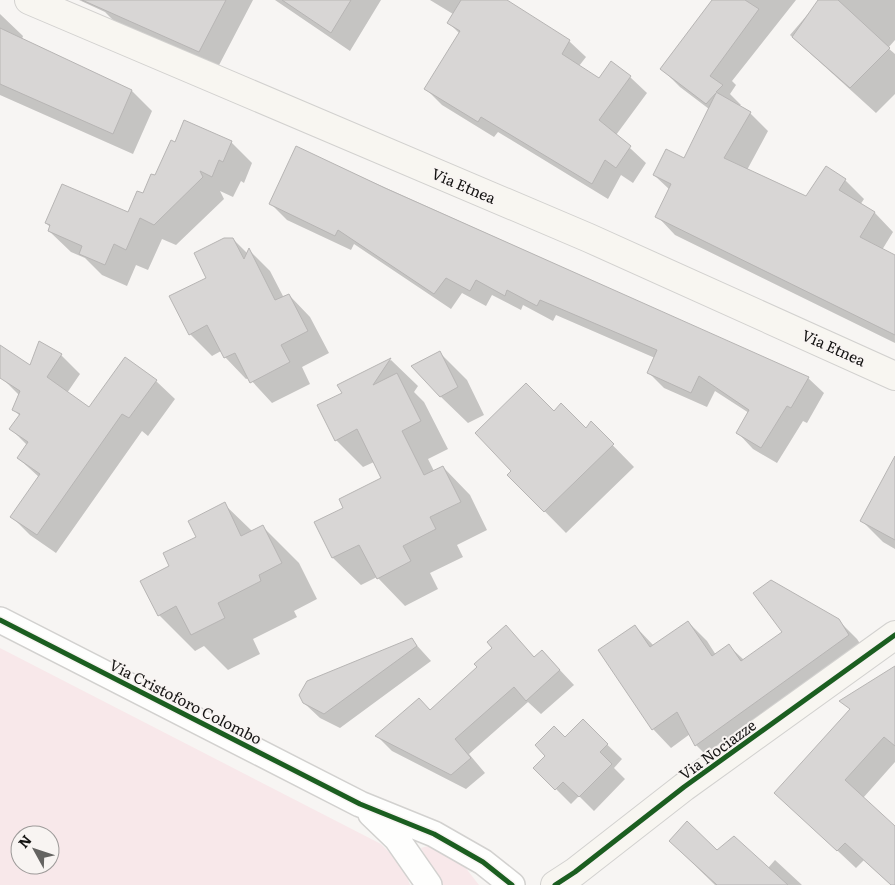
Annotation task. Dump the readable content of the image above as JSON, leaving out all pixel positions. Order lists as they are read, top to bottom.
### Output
{
  "streets": {
    "main road": ["Via Etnea", "Via Nociazze"],
    "street": ["Via Cristoforo Colombo"]
  },
  "north": "top left"
}
